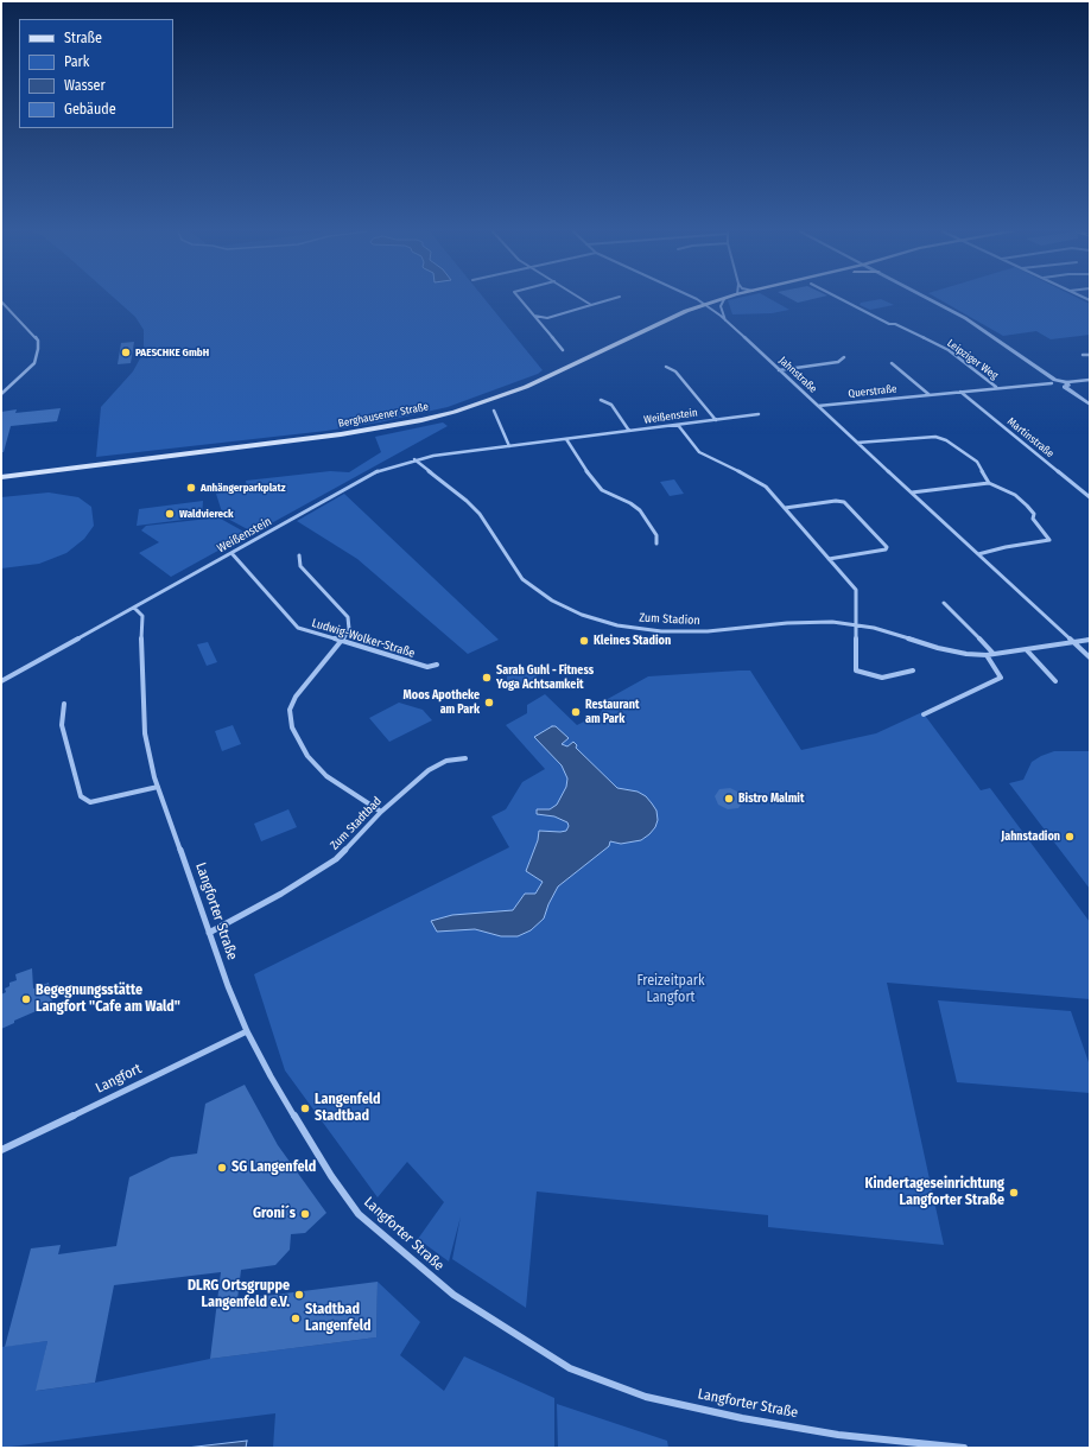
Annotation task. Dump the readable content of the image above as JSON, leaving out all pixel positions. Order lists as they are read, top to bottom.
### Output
{
  "streets": {
    "main road": ["Berghausener Straße"],
    "street": [
      "Leipziger Weg",
      "Jahnstraße",
      "Querstraße",
      "Weißenstein",
      "Martinstraße",
      "Zum Stadion",
      "Ludwig-Wolker-Straße",
      "Zum Stadtbad",
      "Langforter Straße",
      "Langfort"
    ]
  },
  "crossings": [
    ["Leipziger Weg", "Querstraße"],
    ["Jahnstraße", "Querstraße"],
    ["Jahnstraße", "Berghausener Straße"],
    ["Jahnstraße", "Zum Stadion"],
    ["Querstraße", "Martinstraße"],
    ["Weißenstein", "Zum Stadion"],
    ["Weißenstein", "Ludwig-Wolker-Straße"],
    ["Weißenstein", "Langforter Straße"],
    ["Zum Stadtbad", "Langforter Straße"],
    ["Langforter Straße", "Langfort"]
  ],
  "parks": ["Freizeitpark Langfort"],
  "places": [
    "PAESCHKE GmbH",
    "Anhängerparkplatz",
    "Waldviereck",
    "Kleines Stadion",
    "Sarah Guhl - Fitness Yoga Achtsamkeit",
    "Moos Apotheke am Park",
    "Restaurant am Park",
    "Bistro Malmit",
    "Jahnstadion",
    "Begegnungsstätte Langfort \"Cafe am Wald\"",
    "Langenfeld Stadtbad",
    "SG Langenfeld",
    "Kindertageseinrichtung Langforter Straße",
    "Groni´s",
    "DLRG Ortsgruppe Langenfeld e.V.",
    "Stadtbad Langenfeld"
  ],
  "legend": [
    "Straße",
    "Park",
    "Wasser",
    "Gebäude"
  ]
}
